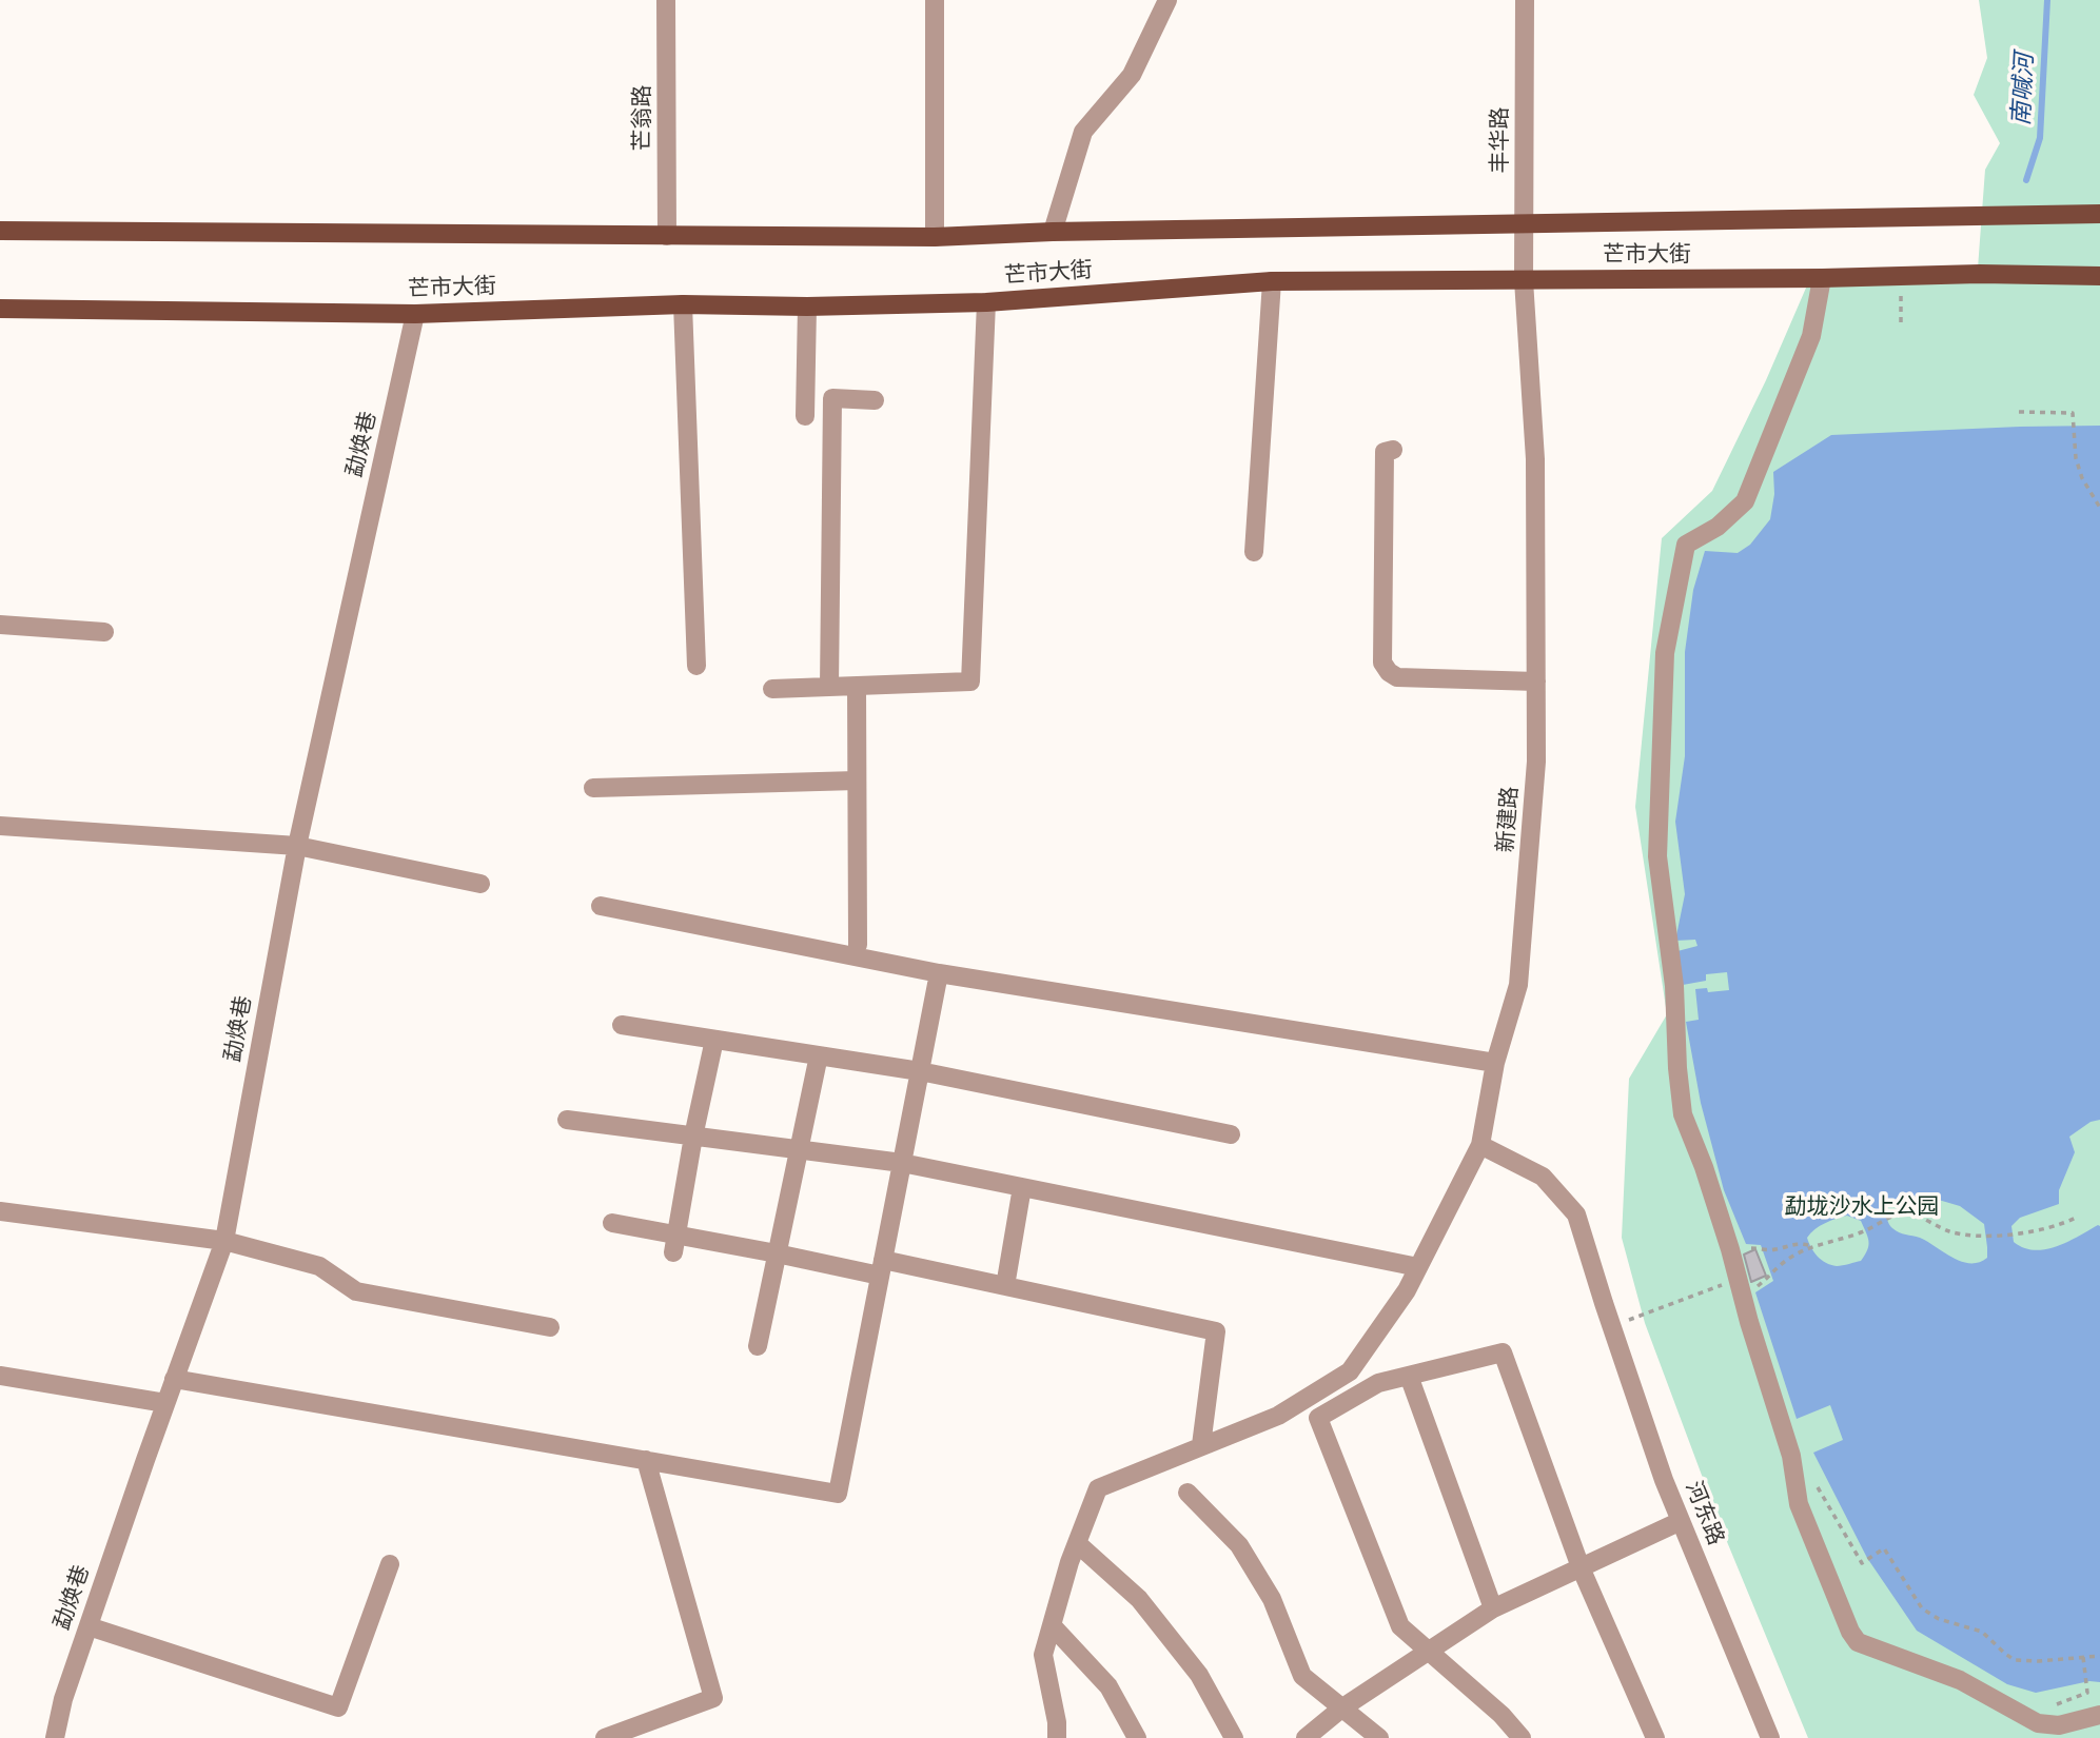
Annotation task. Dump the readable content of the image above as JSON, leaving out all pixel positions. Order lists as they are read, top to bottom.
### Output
{
  "streets": {
    "main road": ["芒市大街"],
    "street": [
      "芒翁路",
      "丰华路",
      "勐焕巷",
      "新建路",
      "河东路"
    ]
  },
  "crossings": [
    ["芒翁路", "芒市大街"],
    ["丰华路", "芒市大街"],
    ["丰华路", "新建路"],
    ["芒市大街", "勐焕巷"],
    ["芒市大街", "新建路"],
    ["新建路", "河东路"]
  ],
  "water": ["南喊河"],
  "parks": ["勐垅沙水上公园"]
}
